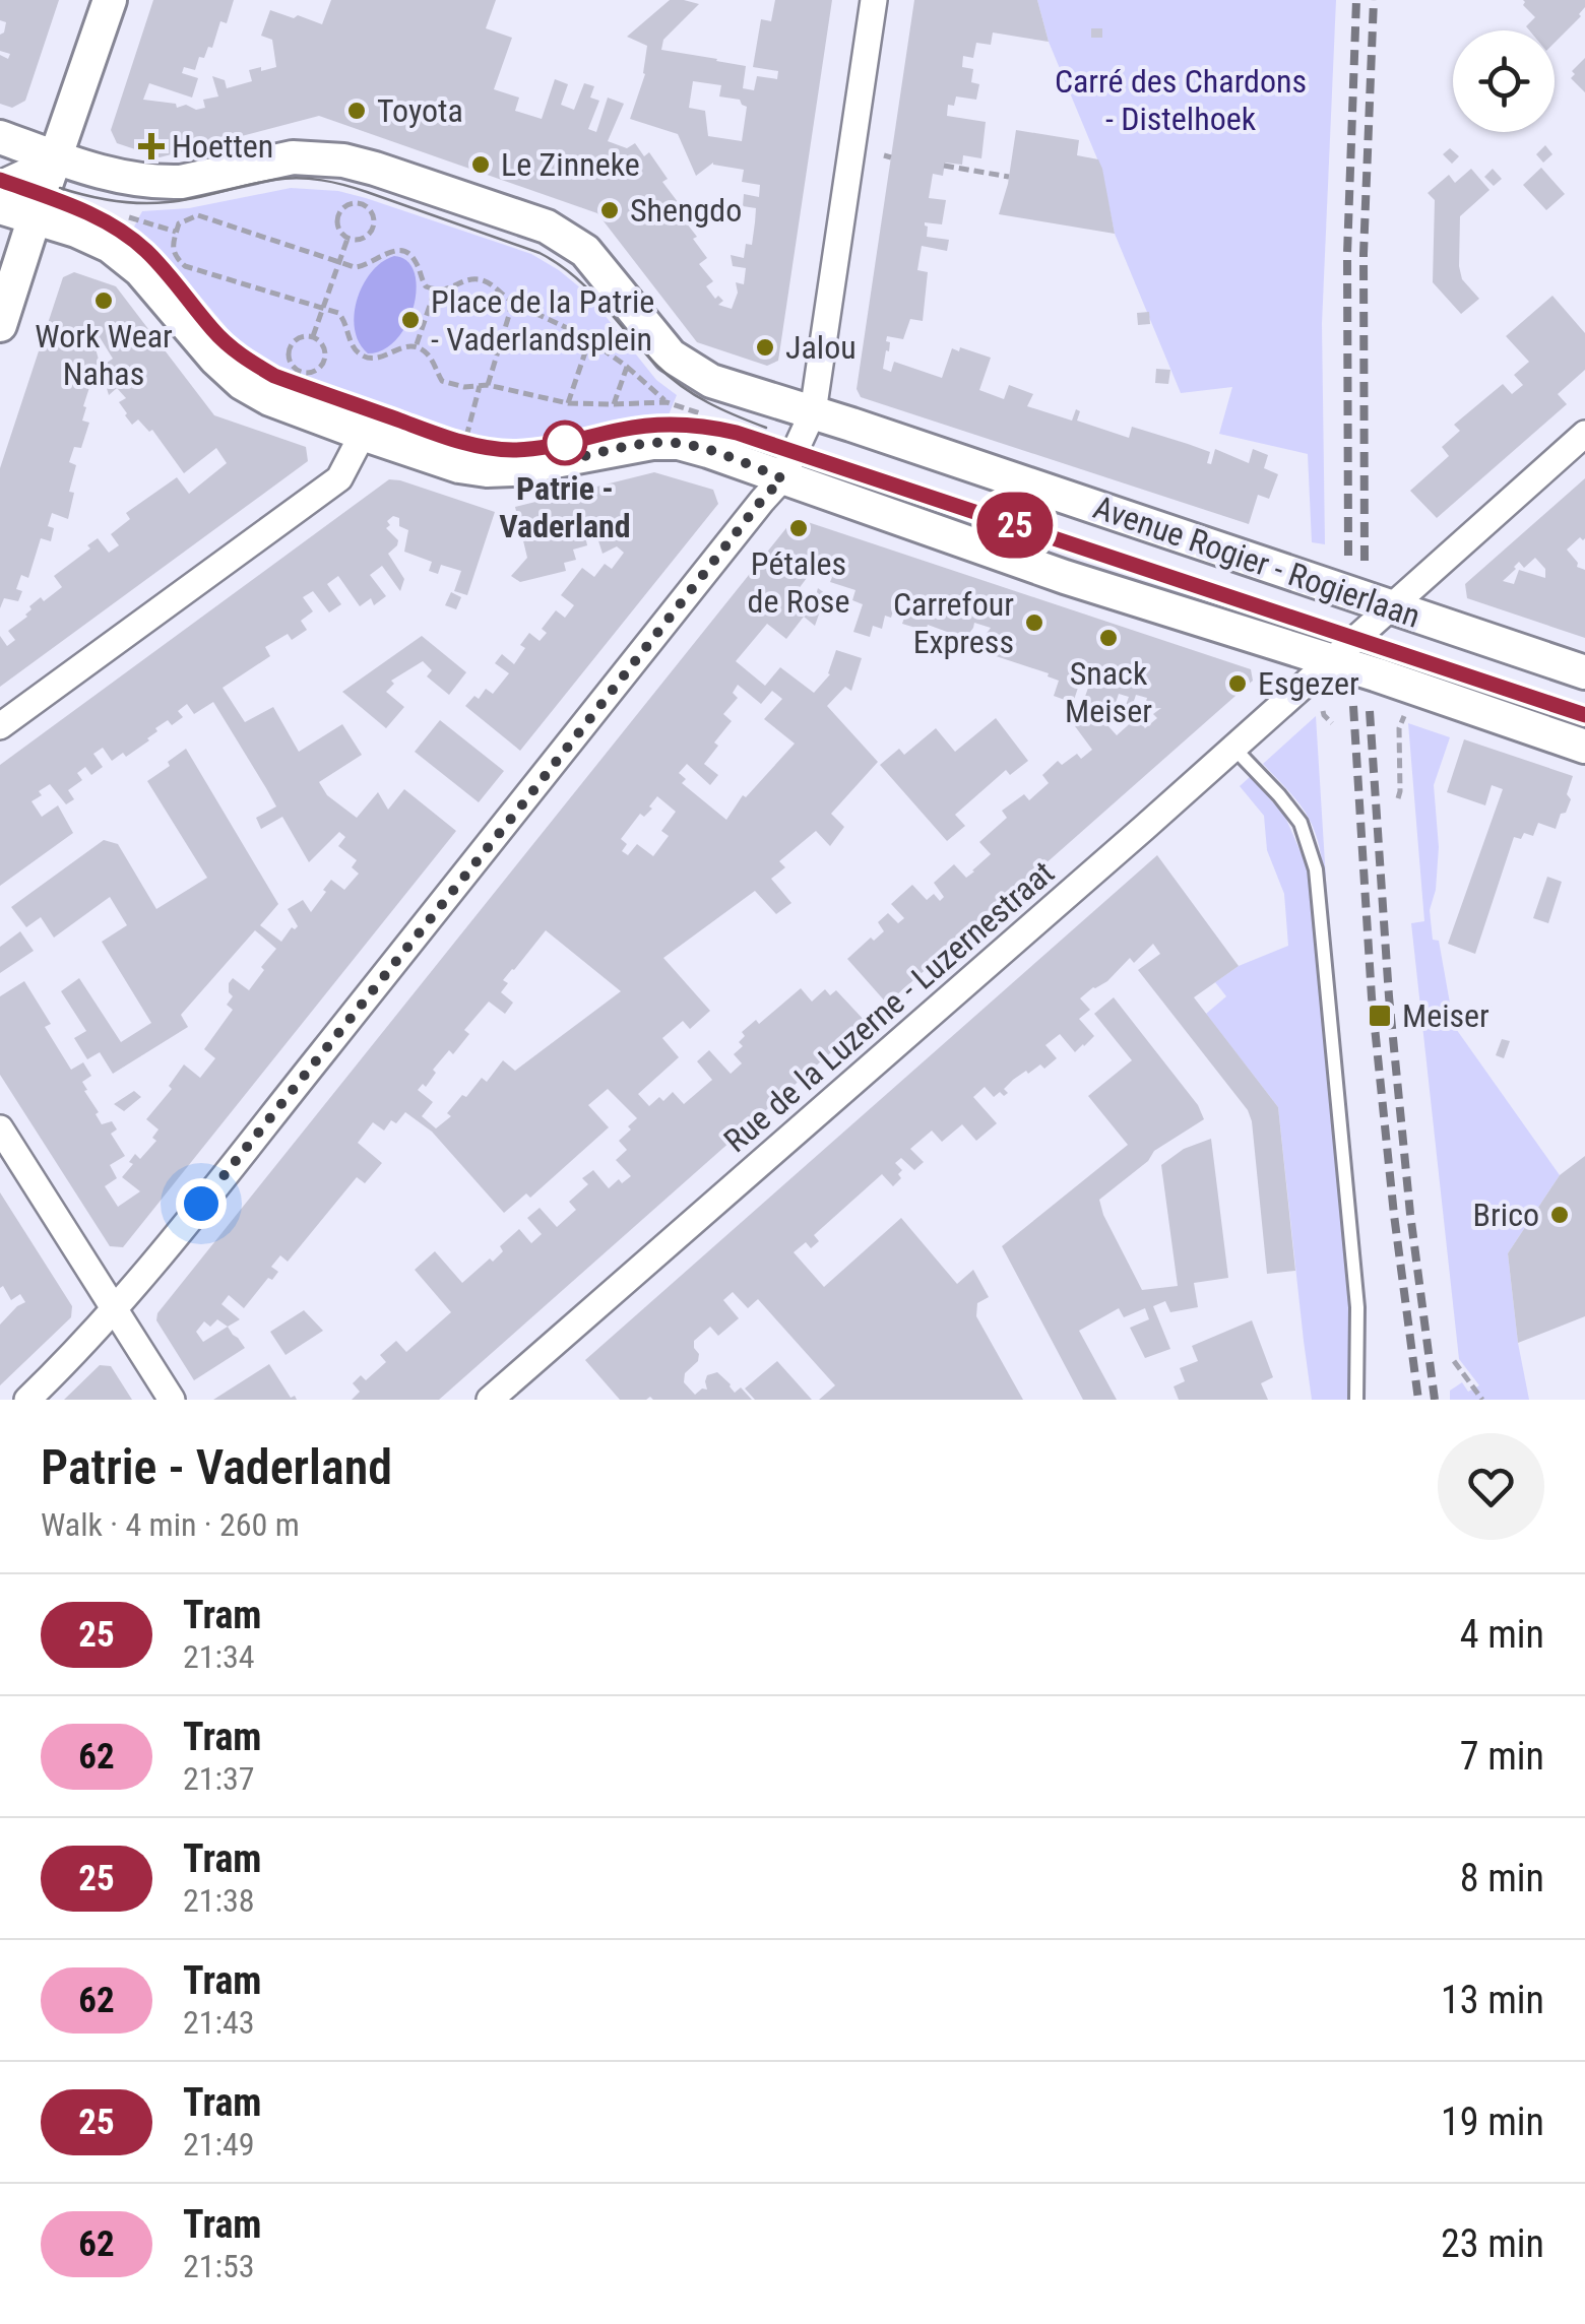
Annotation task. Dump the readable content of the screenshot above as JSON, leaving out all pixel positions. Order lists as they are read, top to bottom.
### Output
{
  "streets": {
    "street": ["Avenue Rogier - Rogierlaan", "Rue de la Luzerne - Luzernestraat"]
  },
  "crossings": [
    ["Avenue Rogier - Rogierlaan", "Rue de la Luzerne - Luzernestraat"]
  ],
  "parks": ["Carré des Chardons - Distelhoek"],
  "places": {
    "other": [
      "Toyota",
      "Le Zinneke",
      "Shengdo",
      "Work Wear Nahas",
      "Place de la Patrie - Vaderlandsplein",
      "Jalou",
      "Patrie - Vaderland",
      "Pétales de Rose",
      "Carrefour Express",
      "Snack Meiser",
      "Esgezer",
      "Brico"
    ],
    "health": ["Hoetten"],
    "transit": ["Meiser"]
  },
  "lines": ["tram line 25"],
  "page": {
    "on_map": "25",
    "heading": ["Patrie - Vaderland", "Walk · 4 min · 260 m"],
    "list": [
      {
        "mark": "25",
        "name": "Tram",
        "note": "21:34",
        "value": "4 min"
      },
      {
        "mark": "62",
        "name": "Tram",
        "note": "21:37",
        "value": "7 min"
      },
      {
        "mark": "25",
        "name": "Tram",
        "note": "21:38",
        "value": "8 min"
      },
      {
        "mark": "62",
        "name": "Tram",
        "note": "21:43",
        "value": "13 min"
      },
      {
        "mark": "25",
        "name": "Tram",
        "note": "21:49",
        "value": "19 min"
      },
      {
        "mark": "62",
        "name": "Tram",
        "note": "21:53",
        "value": "23 min"
      }
    ]
  }
}
